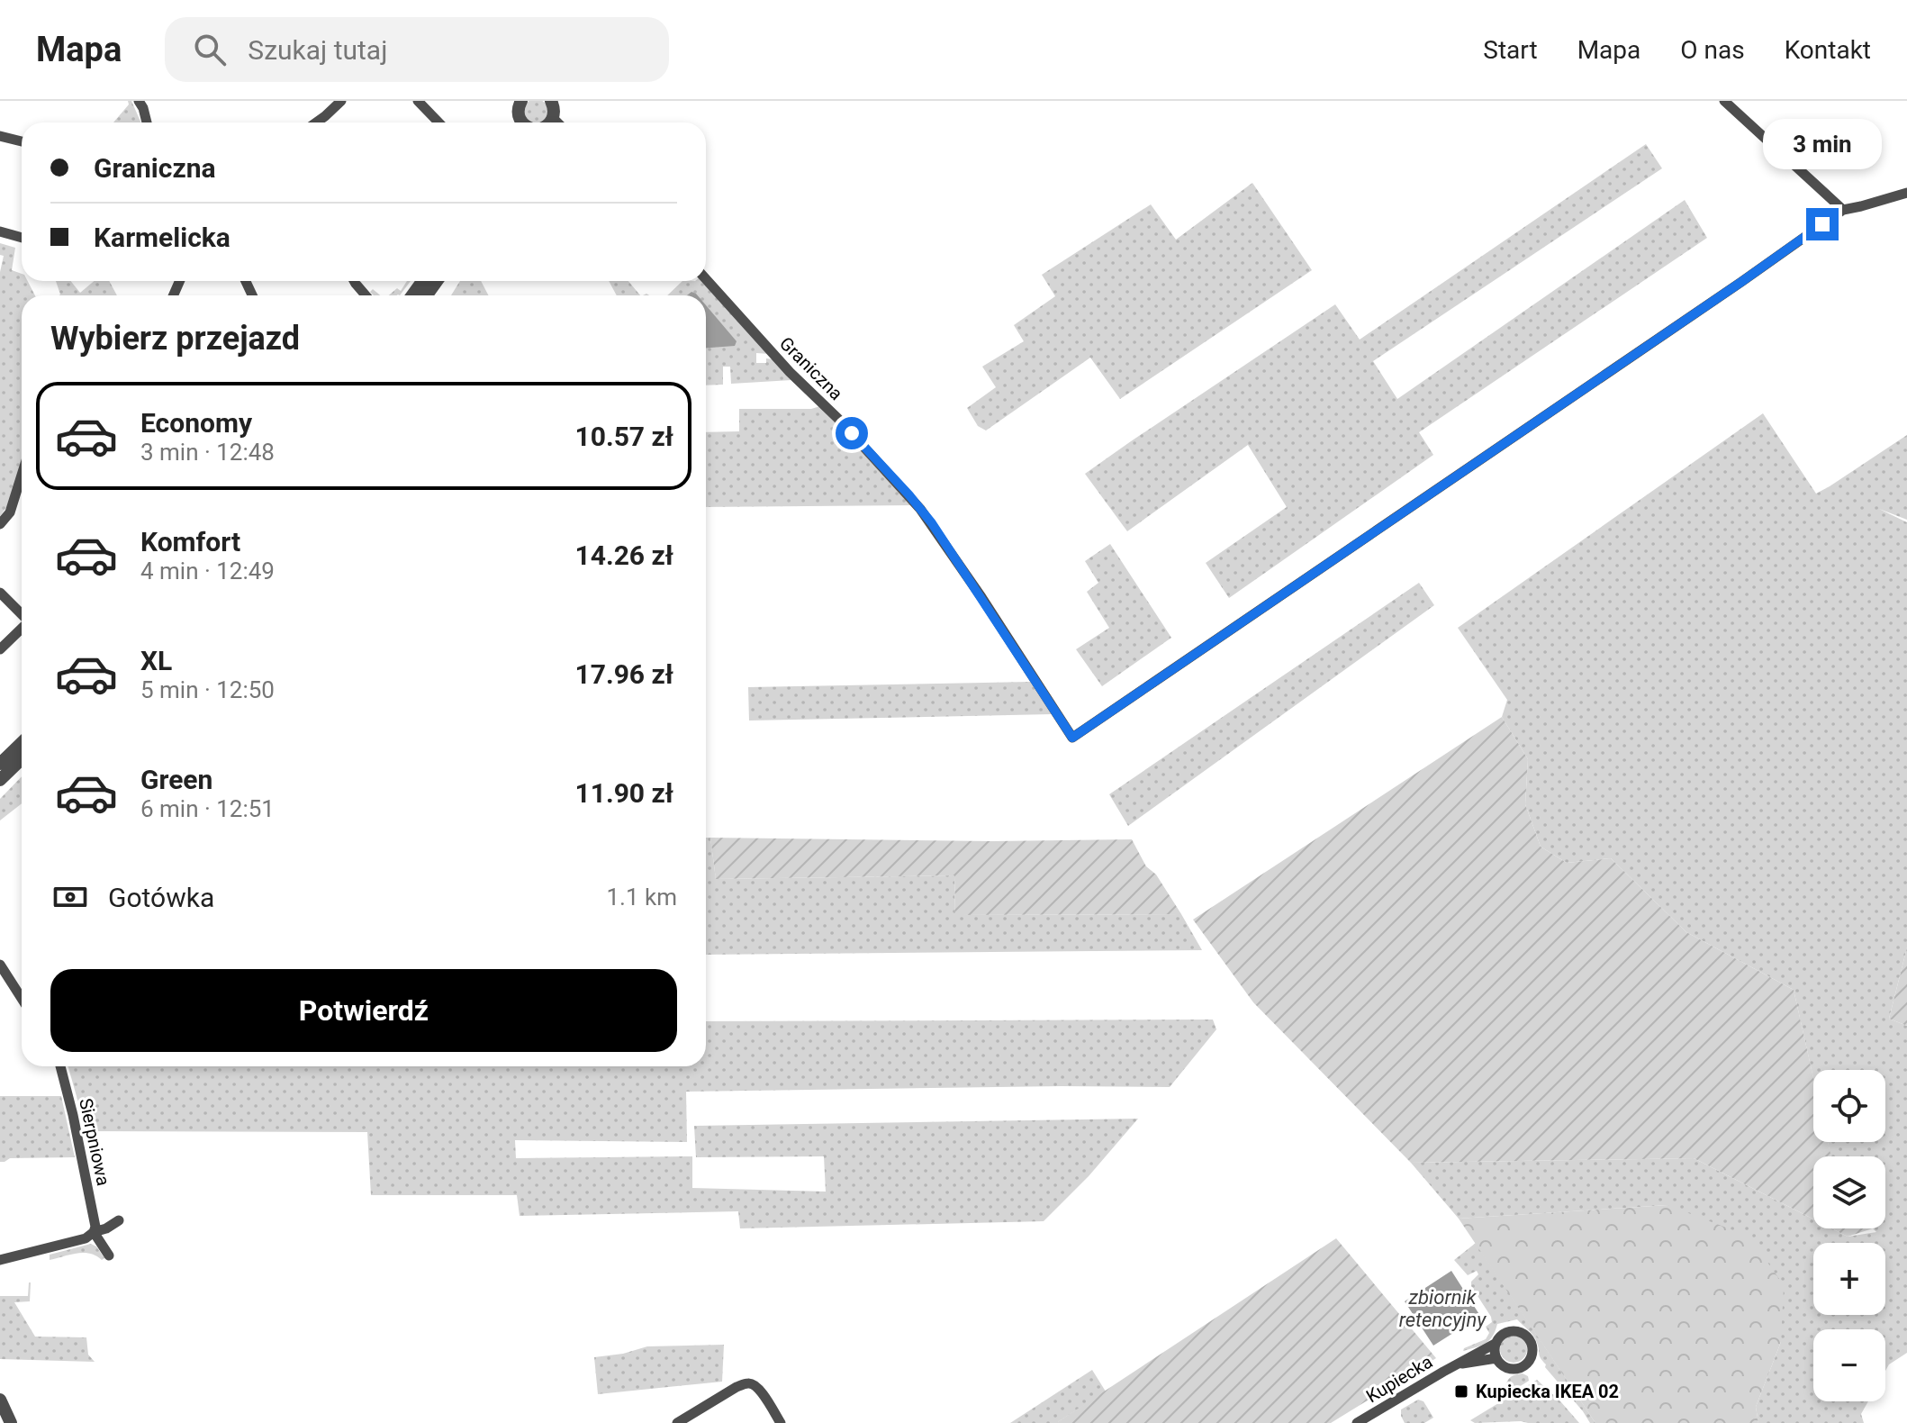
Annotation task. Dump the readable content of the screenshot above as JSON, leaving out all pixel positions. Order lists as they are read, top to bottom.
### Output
{
  "streets": {
    "street": ["Graniczna", "Sierpniowa", "Kupiecka"]
  },
  "water": ["zbiornik retencyjny"],
  "places": {
    "transit": ["Kupiecka IKEA 02"]
  },
  "page": {
    "header": "Mapa",
    "search": "Szukaj tutaj",
    "nav": [
      "Start",
      "Mapa",
      "O nas",
      "Kontakt"
    ],
    "bubble": "3 min",
    "banner": ["Graniczna", "Karmelicka"],
    "heading": "Wybierz przejazd",
    "list": [
      {
        "name": "Economy",
        "note": "3 min · 12:48",
        "value": "10.57 zł"
      },
      {
        "name": "Komfort",
        "note": "4 min · 12:49",
        "value": "14.26 zł"
      },
      {
        "name": "XL",
        "note": "5 min · 12:50",
        "value": "17.96 zł"
      },
      {
        "name": "Green",
        "note": "6 min · 12:51",
        "value": "11.90 zł"
      }
    ],
    "pay": ["Gotówka", "1.1 km"],
    "buttons": "Potwierdź",
    "map_buttons": ["+", "−"]
  }
}
